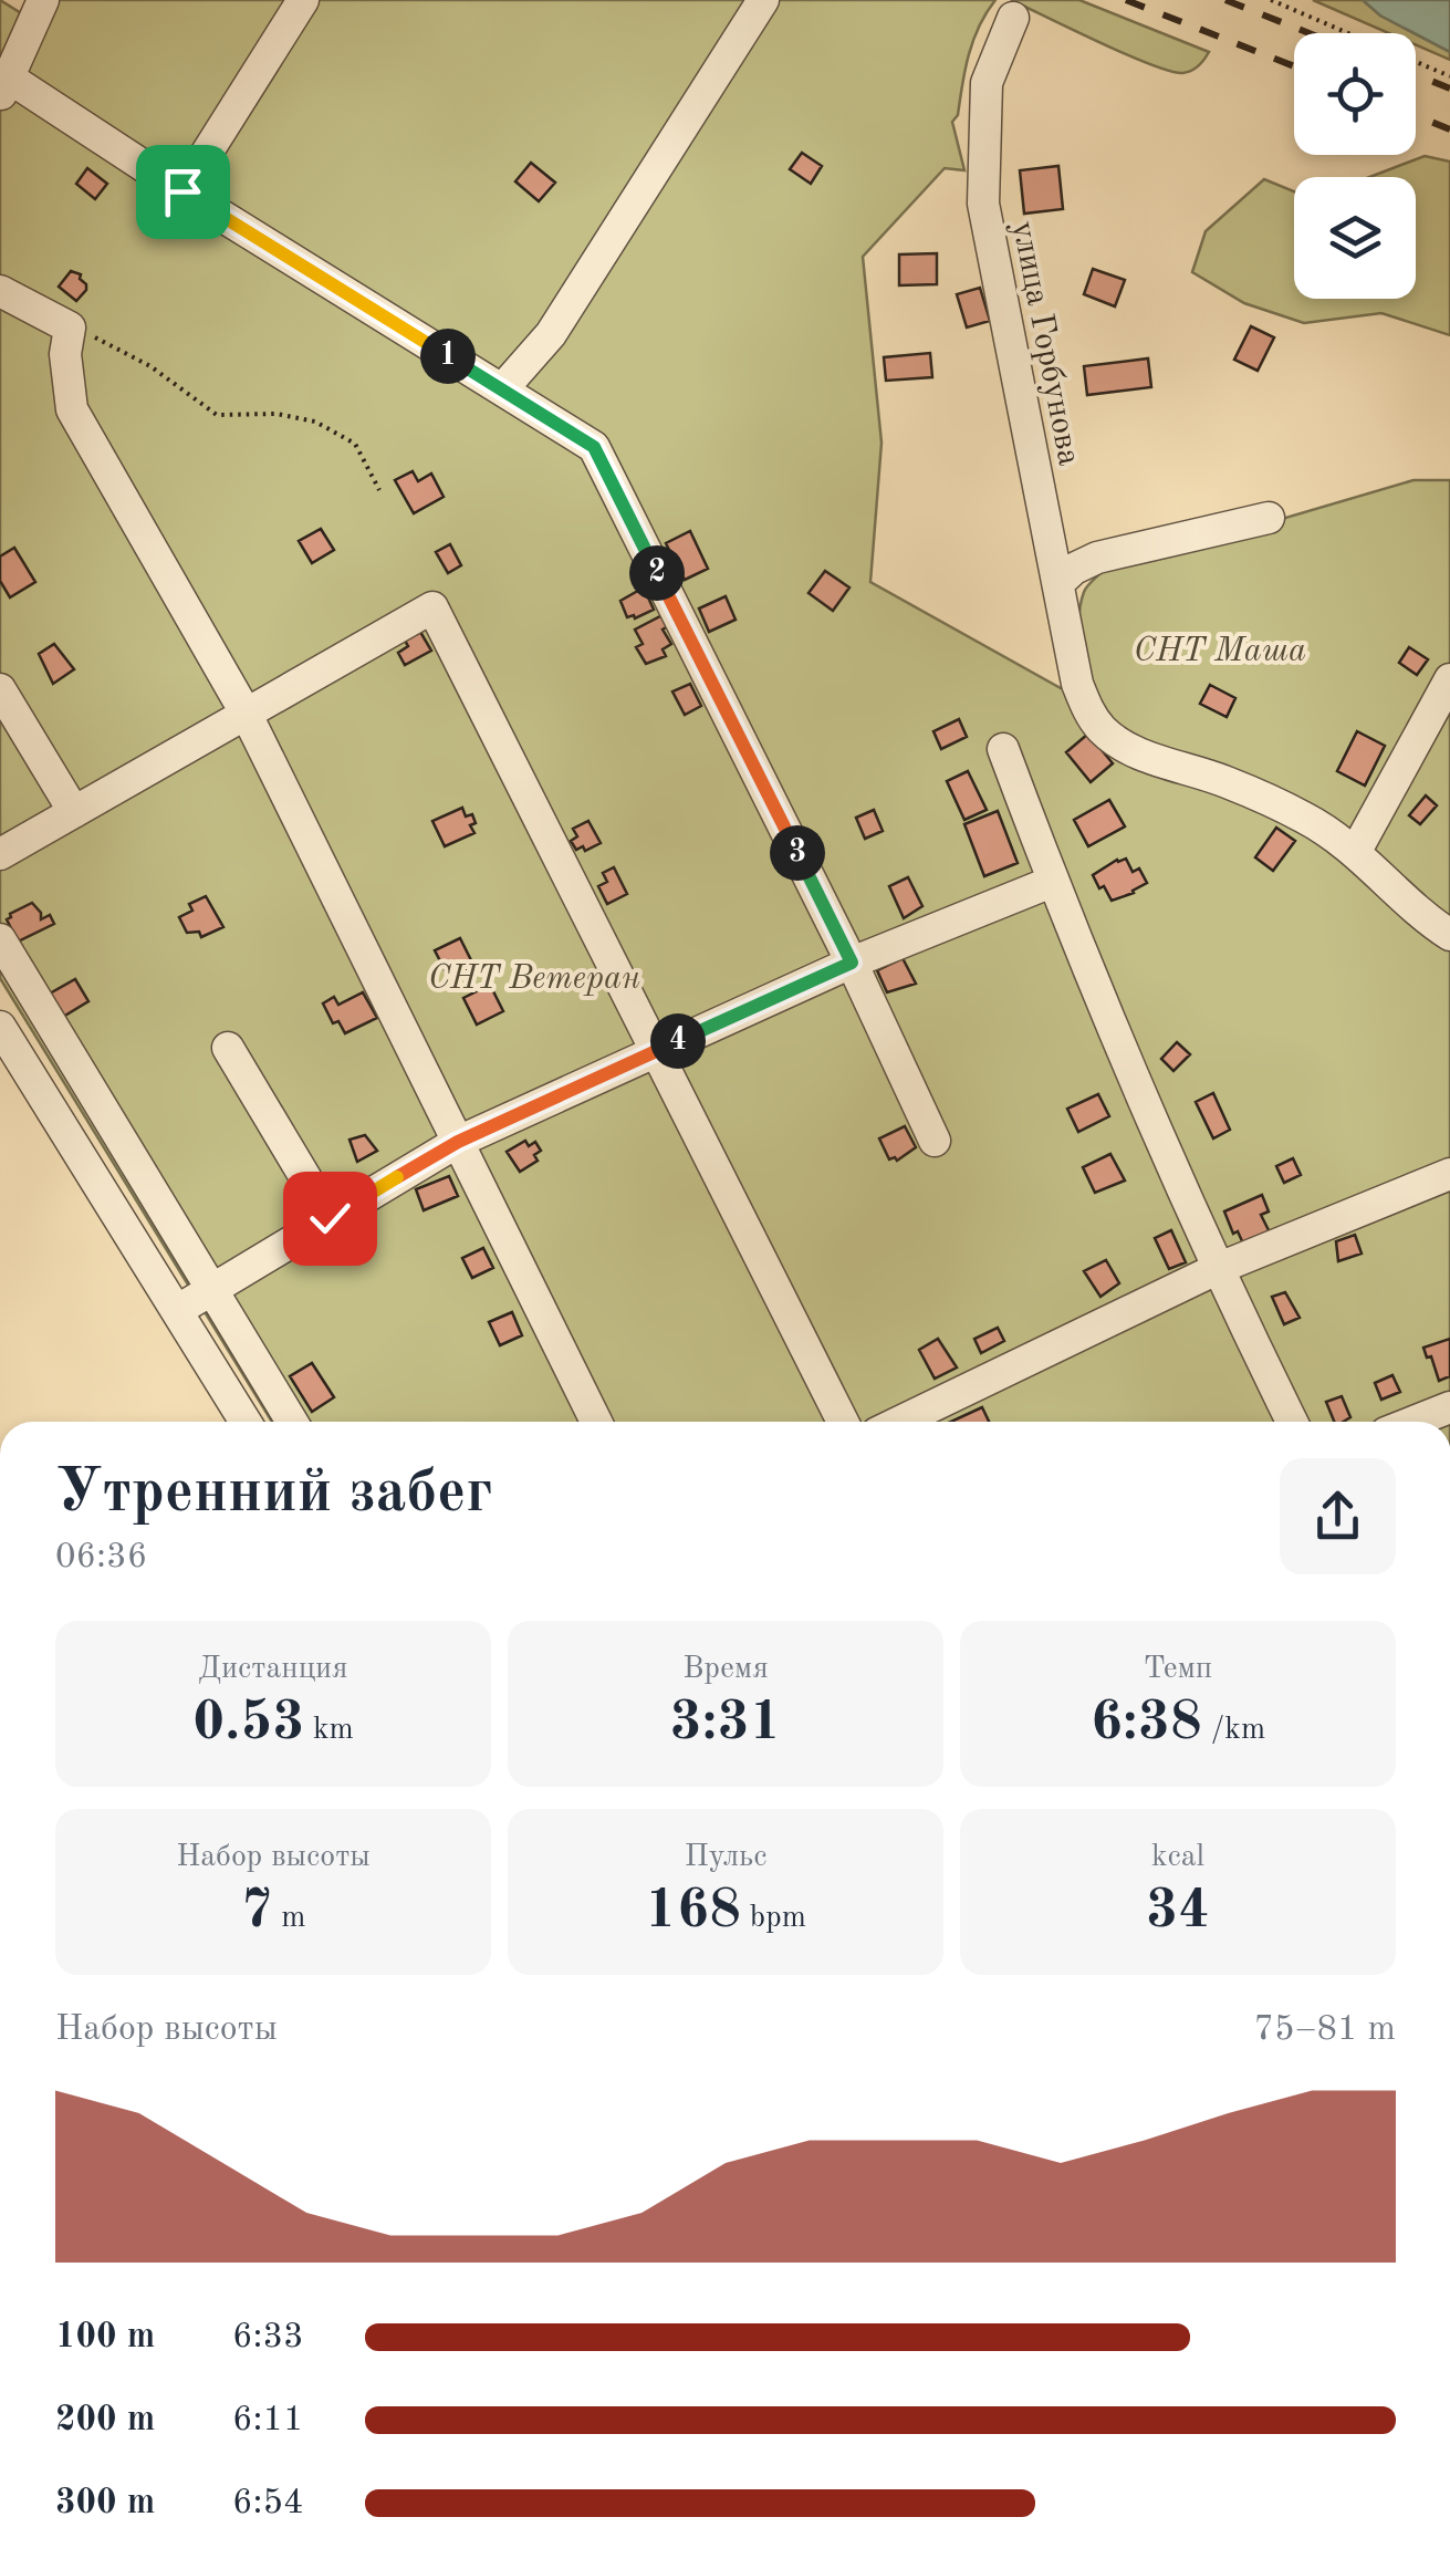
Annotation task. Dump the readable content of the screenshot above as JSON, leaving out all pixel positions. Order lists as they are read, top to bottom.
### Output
{
  "streets": {
    "street": ["улица Горбунова"]
  },
  "parks": ["СНТ Маша", "СНТ Ветеран"],
  "page": {
    "pins": [
      "1",
      "2",
      "3",
      "4"
    ],
    "heading": ["Утренний забег", "06:36"],
    "stats": [
      ["Дистанция", "0.53 km"],
      ["Время", "3:31"],
      ["Темп", "6:38 /km"],
      ["Набор высоты", "7 m"],
      ["Пульс", "168 bpm"],
      ["kcal", "34"]
    ],
    "chart": ["Набор высоты", "75–81 m"],
    "list": [
      {
        "name": "100 m",
        "note": "6:33"
      },
      {
        "name": "200 m",
        "note": "6:11"
      },
      {
        "name": "300 m",
        "note": "6:54"
      }
    ]
  }
}
